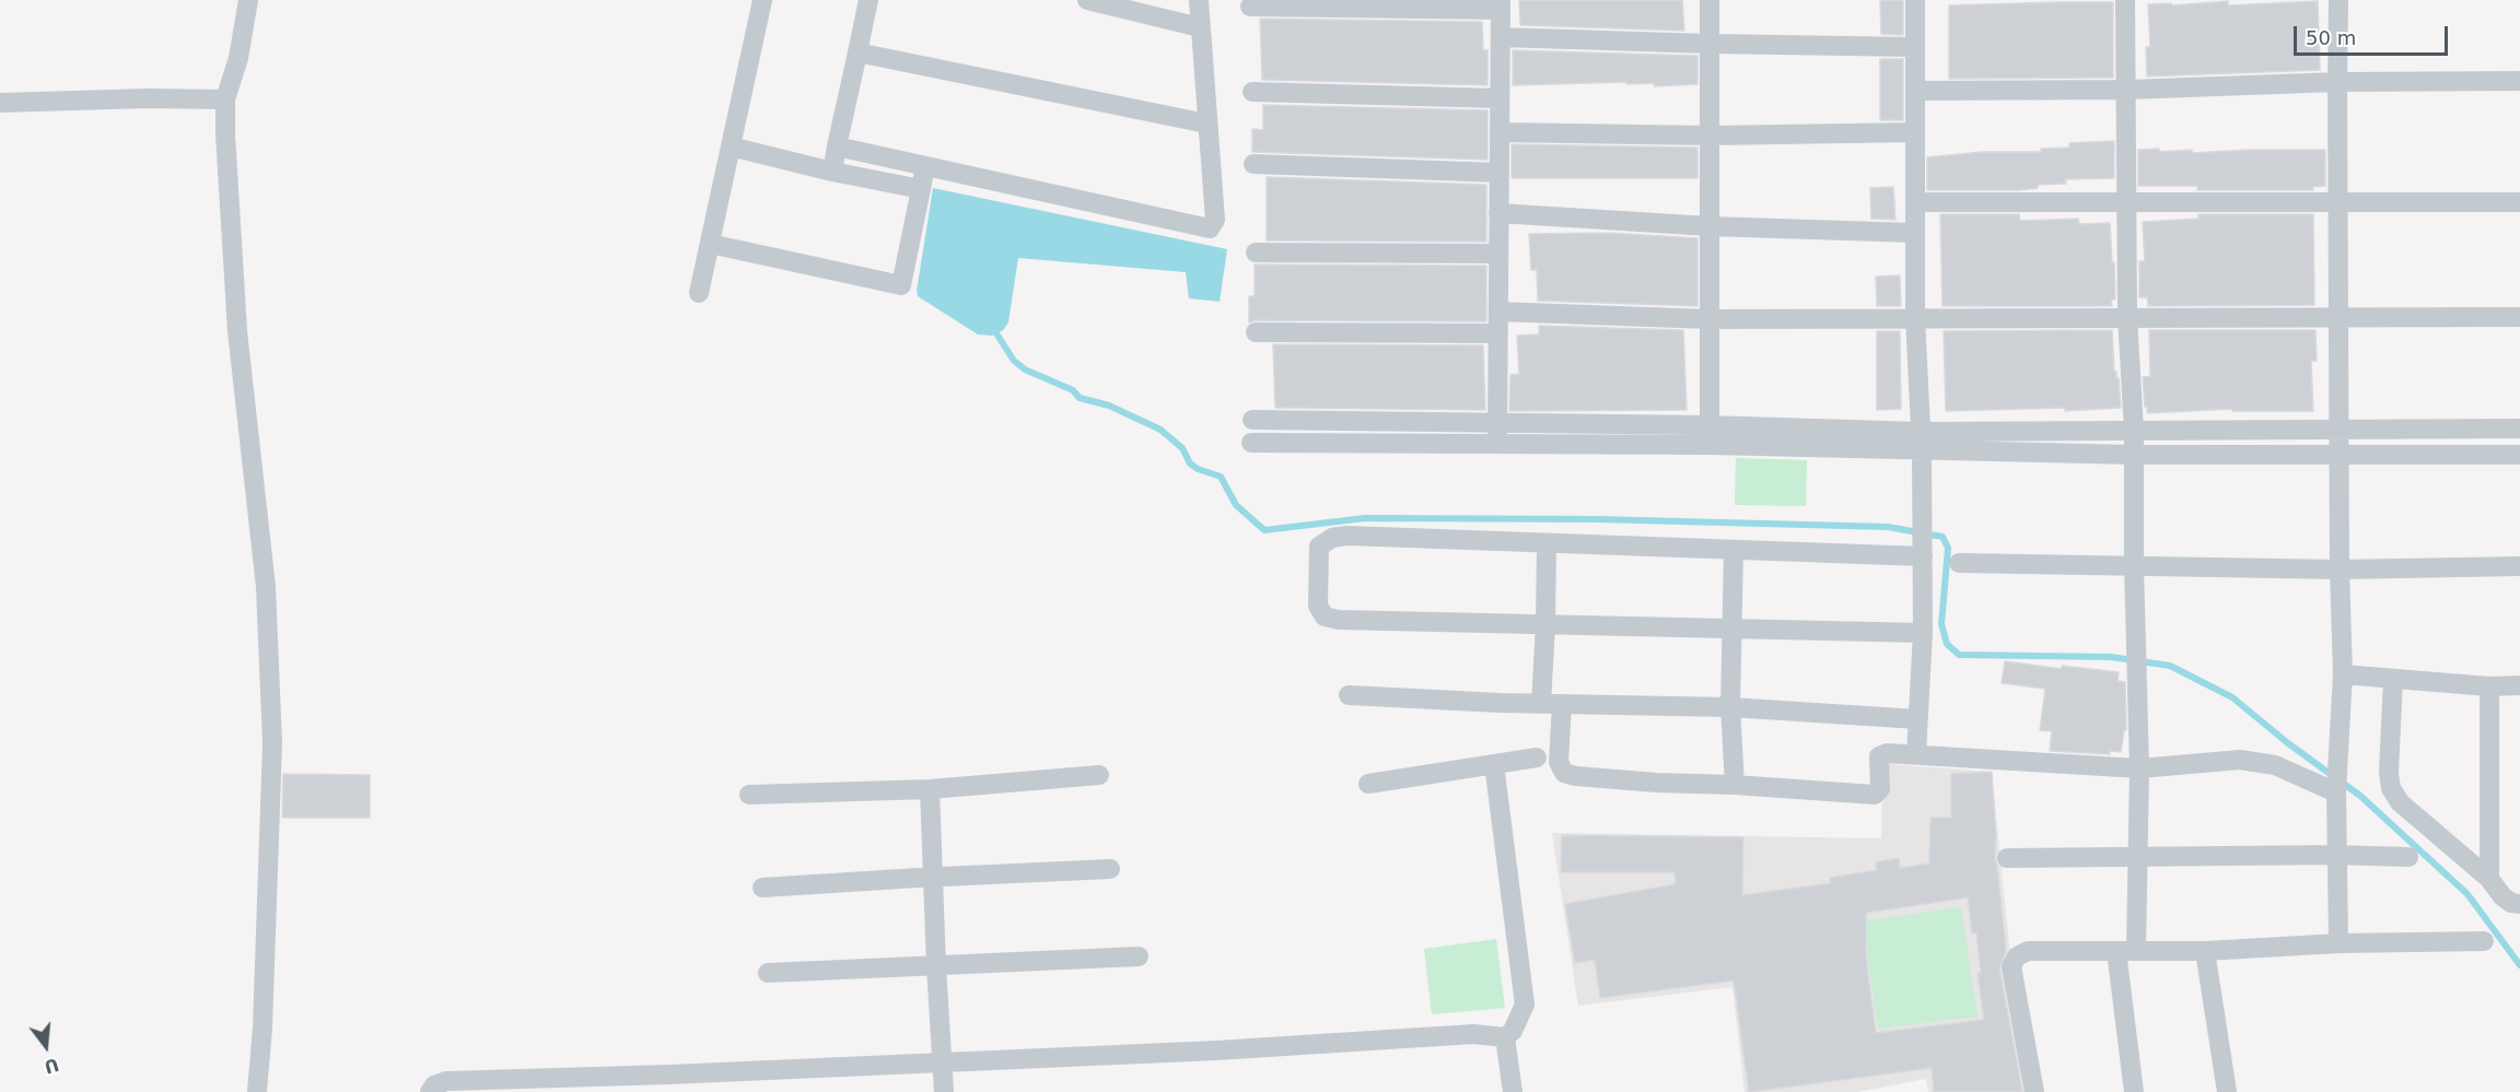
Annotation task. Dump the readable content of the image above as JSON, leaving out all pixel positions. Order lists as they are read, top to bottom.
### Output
{
  "scale_bar": "50 m",
  "north": "bottom"
}
